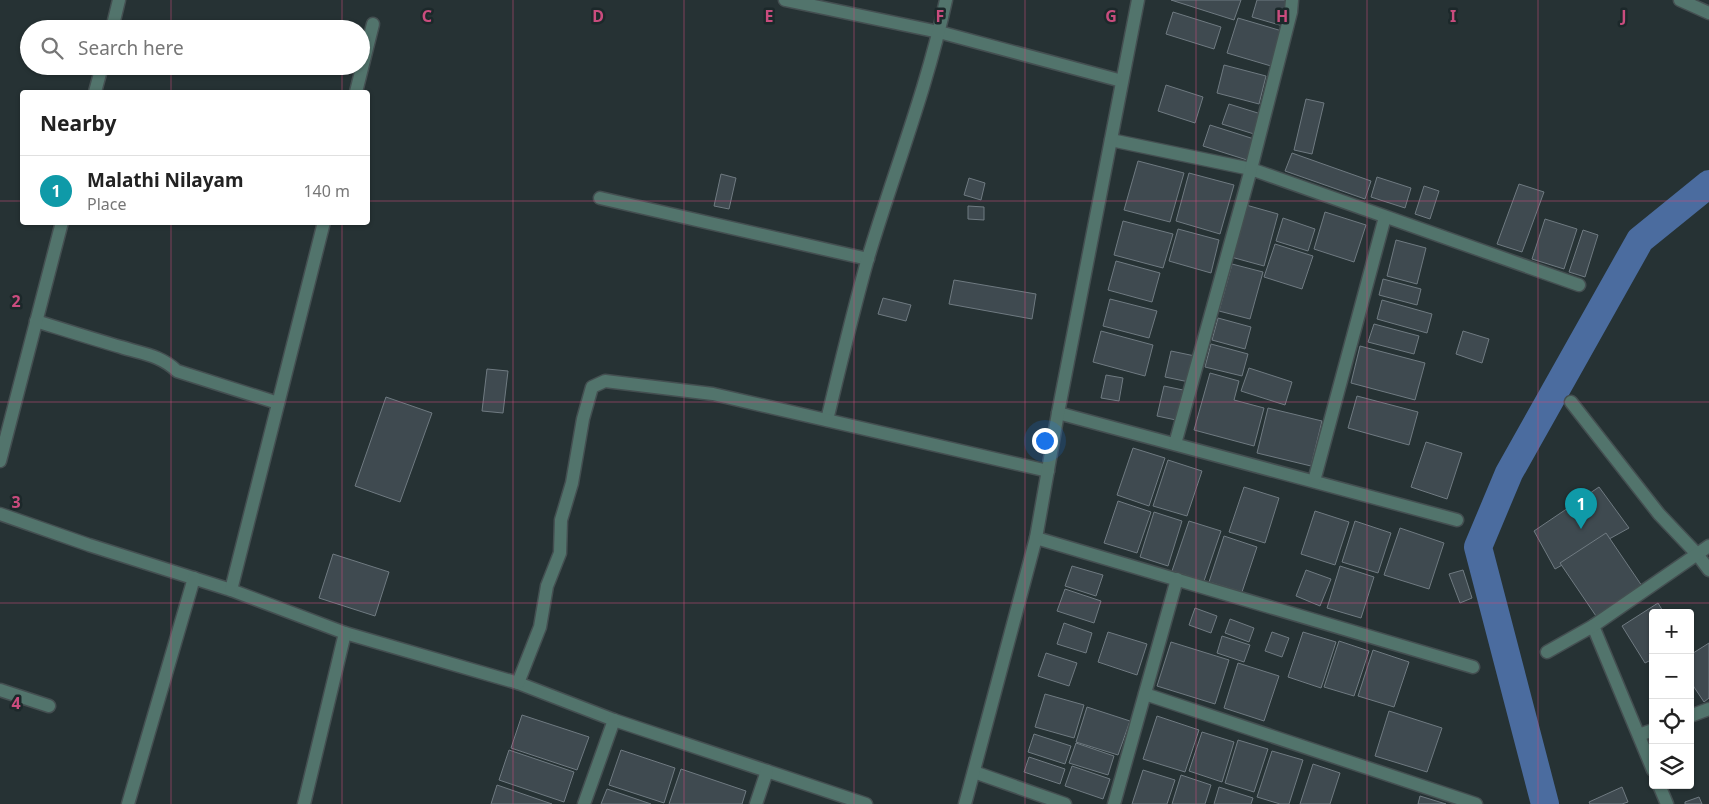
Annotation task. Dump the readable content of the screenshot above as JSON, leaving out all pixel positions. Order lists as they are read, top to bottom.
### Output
{
  "page": {
    "search": "Search here",
    "heading": "Nearby",
    "list": [
      {
        "mark": "1",
        "name": "Malathi Nilayam",
        "note": "Place",
        "value": "140 m"
      }
    ],
    "pins": "1",
    "map_buttons": ["+", "−"]
  },
  "grid": {
    "columns": [
      "C",
      "D",
      "E",
      "F",
      "G",
      "H",
      "I",
      "J"
    ],
    "rows": ["2", "3", "4"]
  }
}
